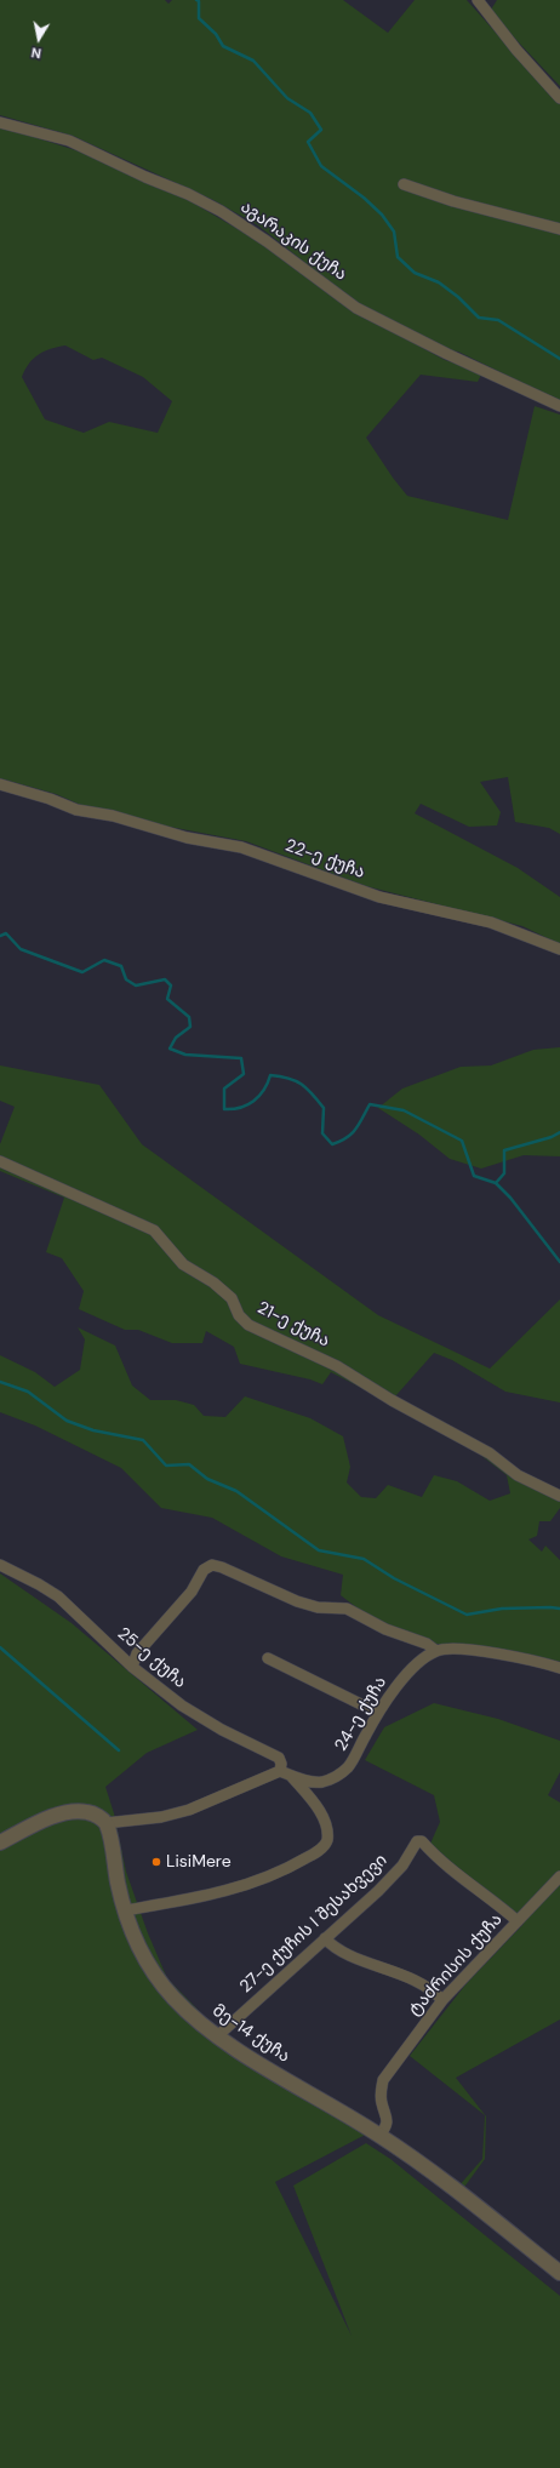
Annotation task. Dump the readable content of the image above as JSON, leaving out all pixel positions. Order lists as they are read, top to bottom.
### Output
{
  "streets": {
    "street": [
      "აგარაკის ქუჩა",
      "22-ე ქუჩა",
      "21-ე ქუჩა",
      "25-ე ქუჩა",
      "24-ე ქუჩა",
      "27-ე ქუჩის I შესახვევი",
      "ტაძრისის ქუჩა",
      "მე-14 ქუჩა"
    ]
  },
  "crossings": [
    ["25-ე ქუჩა", "24-ე ქუჩა"],
    ["27-ე ქუჩის I შესახვევი", "ტაძრისის ქუჩა"],
    ["27-ე ქუჩის I შესახვევი", "მე-14 ქუჩა"],
    ["ტაძრისის ქუჩა", "მე-14 ქუჩა"]
  ],
  "places": ["LisiMere"],
  "north": "bottom"
}
